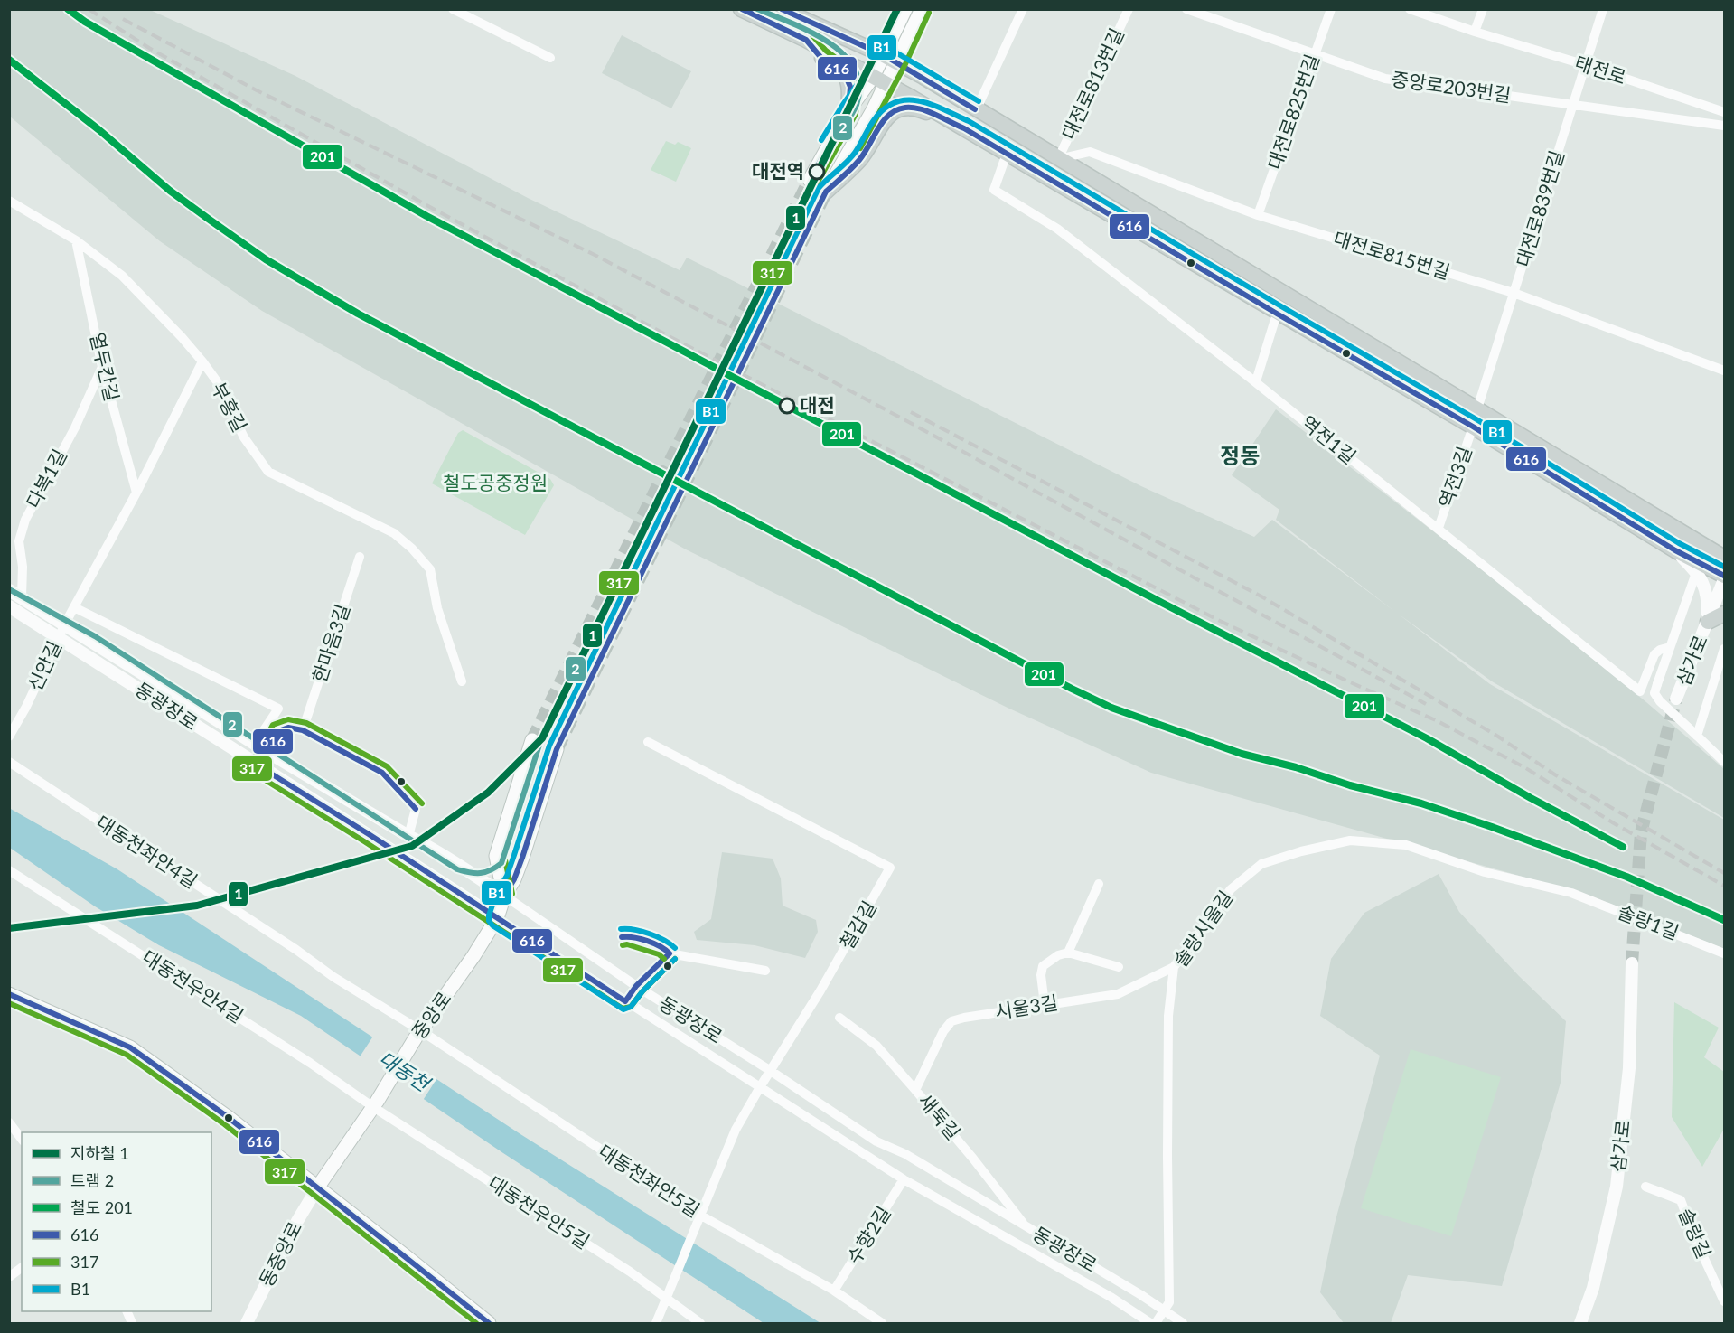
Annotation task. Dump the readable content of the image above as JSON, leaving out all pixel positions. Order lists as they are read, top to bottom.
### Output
{
  "streets": {
    "main road": ["중앙로"],
    "street": [
      "태전로",
      "대전로813번길",
      "중앙로203번길",
      "대전로825번길",
      "대전로839번길",
      "대전로815번길",
      "열두칸길",
      "부흥길",
      "역전1길",
      "역전3길",
      "다복1길",
      "한마음3길",
      "삼가로",
      "신안길",
      "동광장로",
      "대동천좌안4길",
      "솔랑1길",
      "철갑길",
      "솔랑시울길",
      "대동천우안4길",
      "시울3길",
      "새둑길",
      "대동천좌안5길",
      "대동천우안5길",
      "솔랑길",
      "수향2길",
      "동중앙로"
    ]
  },
  "crossings": [
    ["태전로", "대전로839번길"],
    ["대전로813번길", "대전로815번길"],
    ["중앙로203번길", "대전로825번길"],
    ["중앙로203번길", "대전로839번길"],
    ["대전로825번길", "대전로815번길"],
    ["대전로839번길", "대전로815번길"],
    ["열두칸길", "부흥길"],
    ["열두칸길", "다복1길"],
    ["열두칸길", "신안길"],
    ["부흥길", "신안길"],
    ["역전1길", "역전3길"],
    ["다복1길", "동광장로"],
    ["신안길", "동광장로"],
    ["동광장로", "철갑길"],
    ["동광장로", "솔랑시울길"],
    ["동광장로", "중앙로"],
    ["동광장로", "새둑길"],
    ["동광장로", "수향2길"],
    ["대동천좌안4길", "중앙로"],
    ["대동천좌안4길", "대동천좌안5길"],
    ["솔랑1길", "솔랑시울길"],
    ["철갑길", "대동천좌안5길"],
    ["철갑길", "대동천우안5길"],
    ["솔랑시울길", "시울3길"],
    ["대동천우안4길", "중앙로"],
    ["대동천우안4길", "대동천우안5길"],
    ["시울3길", "새둑길"],
    ["중앙로", "대동천좌안5길"],
    ["중앙로", "대동천우안5길"],
    ["중앙로", "동중앙로"],
    ["대동천좌안5길", "수향2길"]
  ],
  "districts": ["정동"],
  "water": ["대동천"],
  "parks": ["철도공중정원"],
  "places": ["대전역", "대전"],
  "lines": [
    "metro line 1",
    "tram line 2",
    "rail line 201",
    "transit line 616",
    "transit line 317",
    "transit line B1"
  ],
  "legend": [
    "지하철 1",
    "트램 2",
    "철도 201",
    "616",
    "317",
    "B1"
  ]
}
